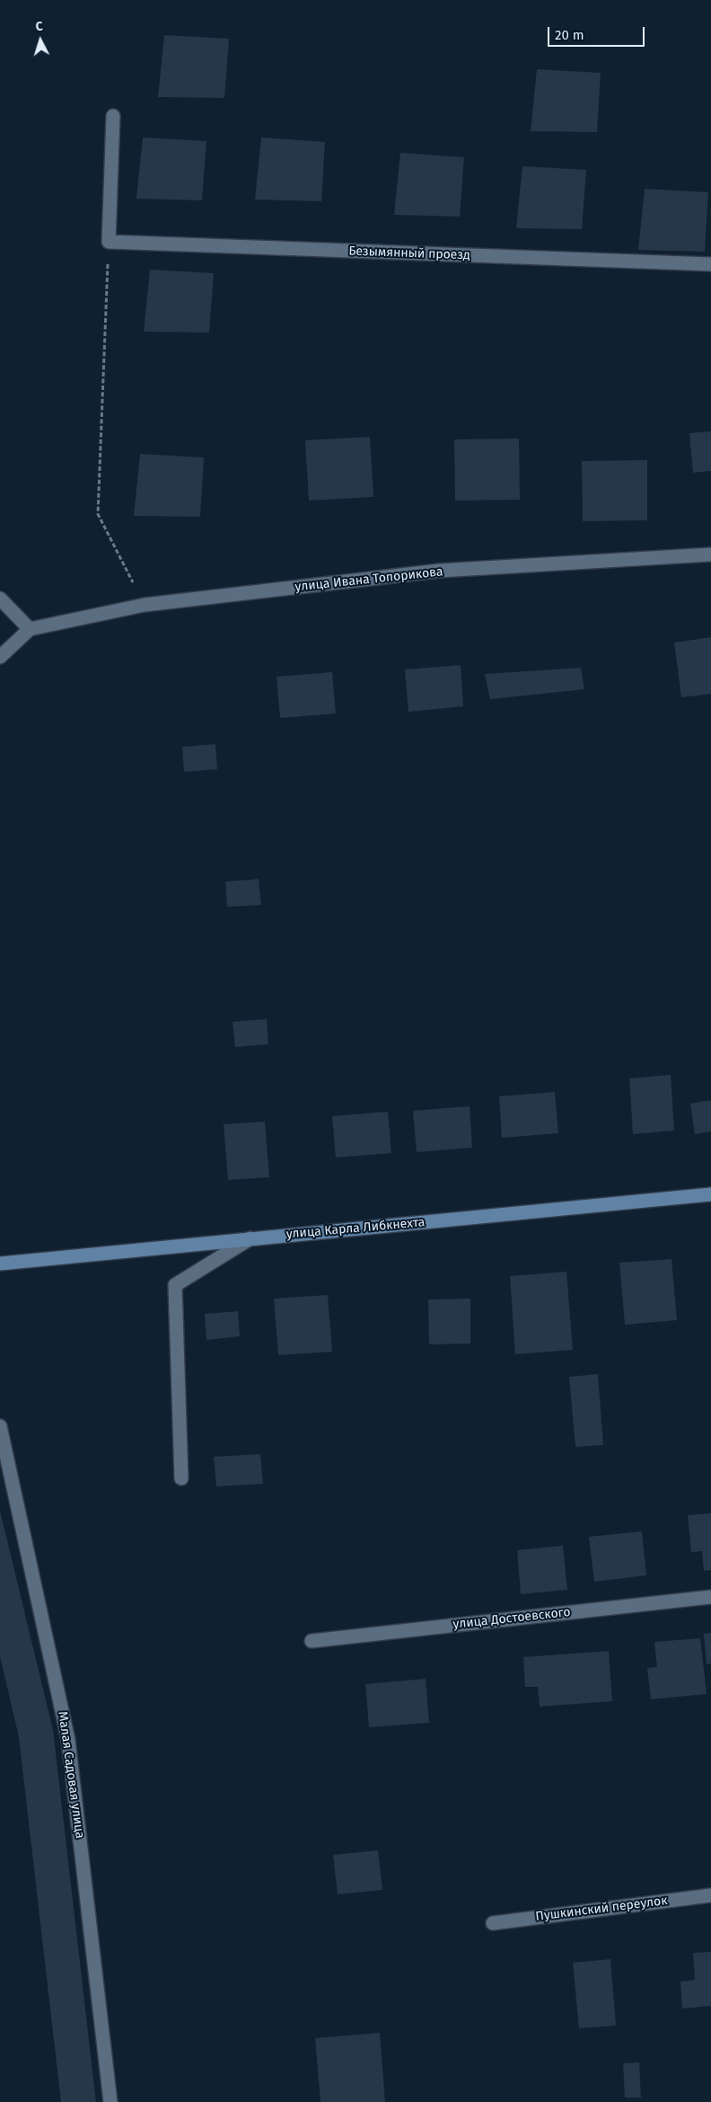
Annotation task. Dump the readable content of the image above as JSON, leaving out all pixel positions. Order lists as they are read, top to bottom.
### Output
{
  "streets": {
    "street": [
      "Безымянный проезд",
      "улица Ивана Топорикова",
      "улица Карла Либкнехта",
      "улица Достоевского",
      "Малая Садовая улица",
      "Пушкинский переулок"
    ]
  },
  "scale_bar": "20 m",
  "north": "top"
}
